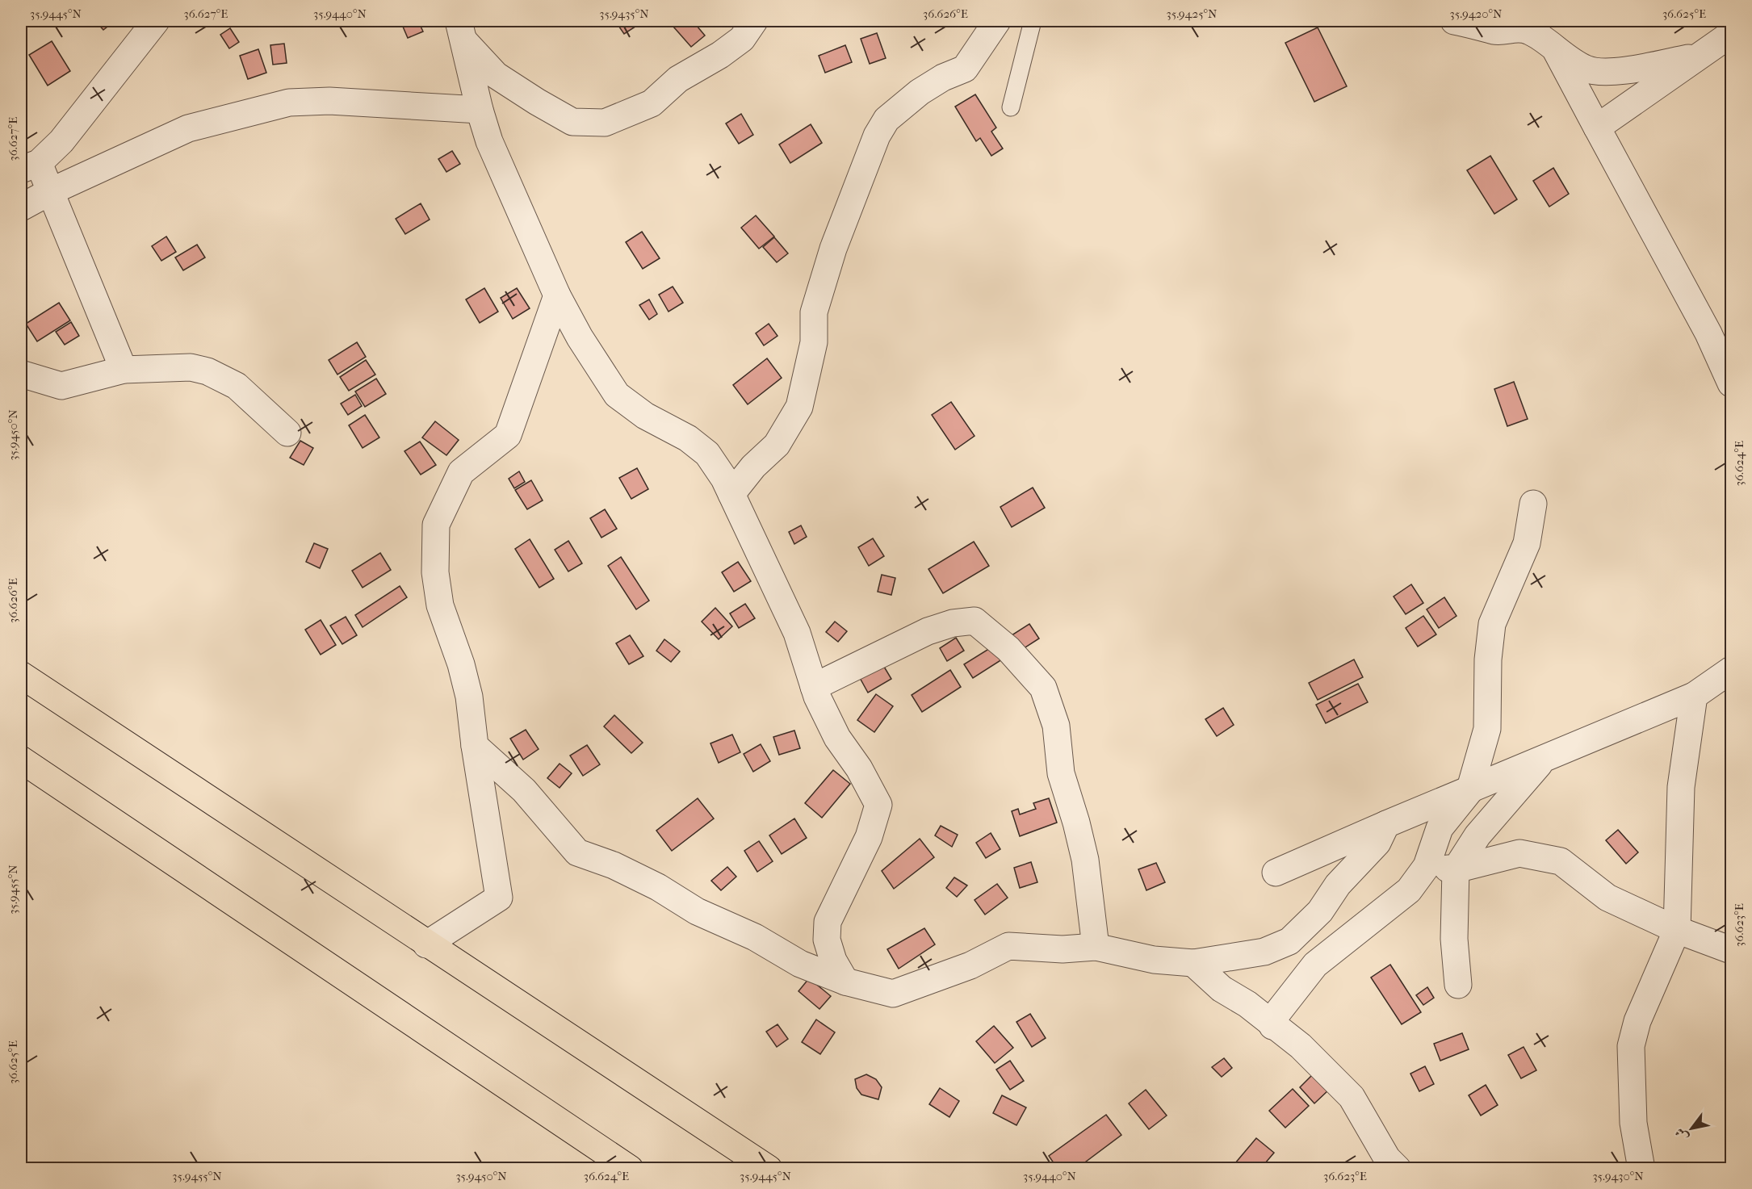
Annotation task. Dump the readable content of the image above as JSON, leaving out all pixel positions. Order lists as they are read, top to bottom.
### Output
{
  "north": "bottom left",
  "coordinates": [
    "35.9445°N",
    "36.627°E",
    "35.9440°N",
    "35.9435°N",
    "36.626°E",
    "35.9425°N",
    "35.9420°N",
    "36.625°E",
    "35.9450°N",
    "36.624°E",
    "35.9455°N",
    "36.623°E",
    "35.9430°N"
  ]
}
